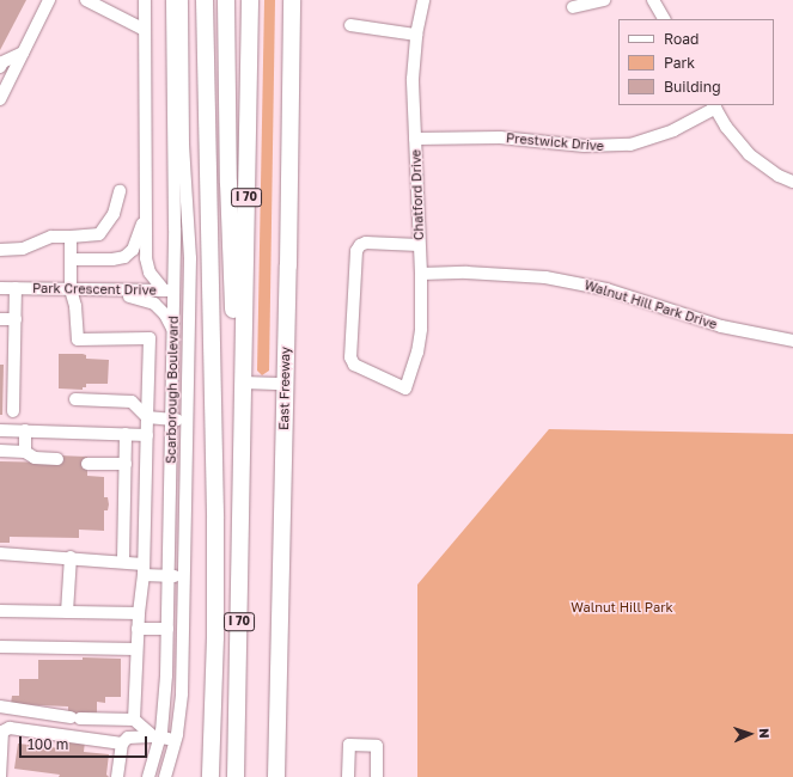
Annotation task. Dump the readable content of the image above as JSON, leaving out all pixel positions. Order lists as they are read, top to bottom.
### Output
{
  "streets": {
    "highway": ["I 70", "East Freeway"],
    "street": [
      "Prestwick Drive",
      "Chatford Drive",
      "Park Crescent Drive",
      "Walnut Hill Park Drive",
      "Scarborough Boulevard"
    ]
  },
  "crossings": [
    ["Prestwick Drive", "Chatford Drive"],
    ["Chatford Drive", "Walnut Hill Park Drive"],
    ["Park Crescent Drive", "Scarborough Boulevard"]
  ],
  "parks": ["Walnut Hill Park"],
  "legend": ["Road", "Park", "Building"],
  "scale_bar": "100 m",
  "north": "right"
}
